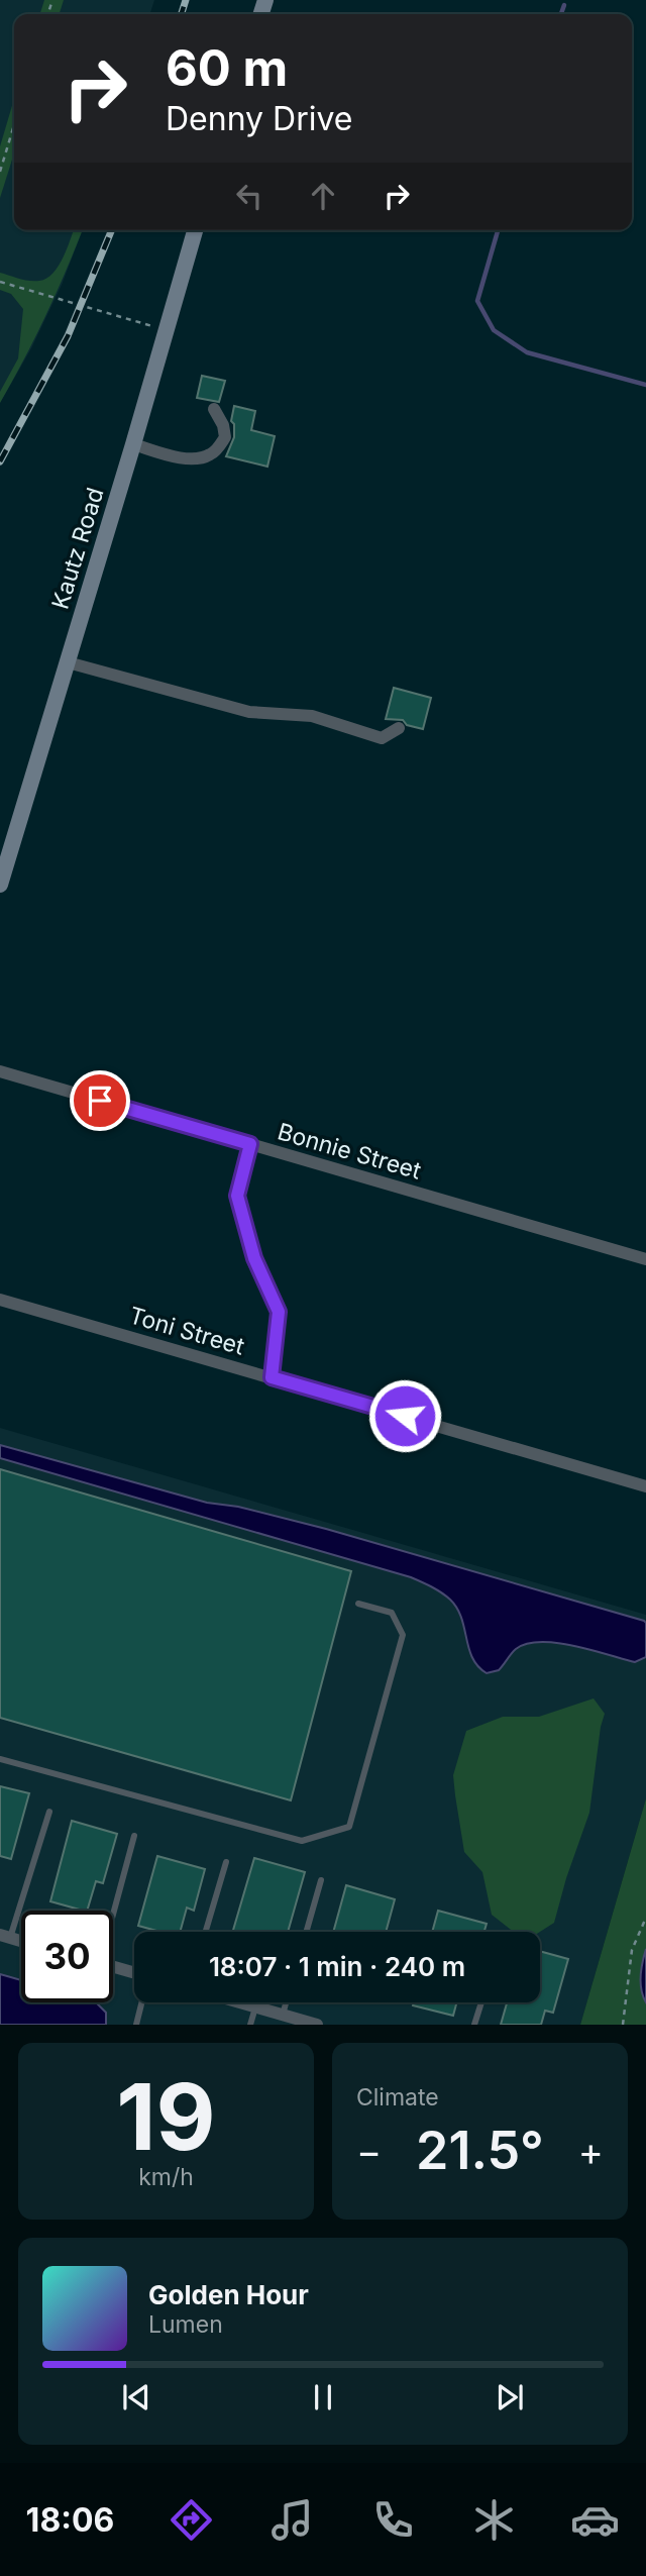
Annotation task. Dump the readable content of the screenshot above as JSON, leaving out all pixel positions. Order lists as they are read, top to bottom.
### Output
{
  "streets": {
    "street": ["Kautz Road", "Bonnie Street", "Toni Street"]
  },
  "page": {
    "turn": ["60 m", "Denny Drive"],
    "limit": "30",
    "trip": "18:07 · 1 min · 240 m",
    "tile": [
      ["19", "km/h"],
      "Climate"
    ],
    "heat": ["−", "21.5°", "+"],
    "song": ["Golden Hour", "Lumen"],
    "tabs": "18:06"
  }
}
